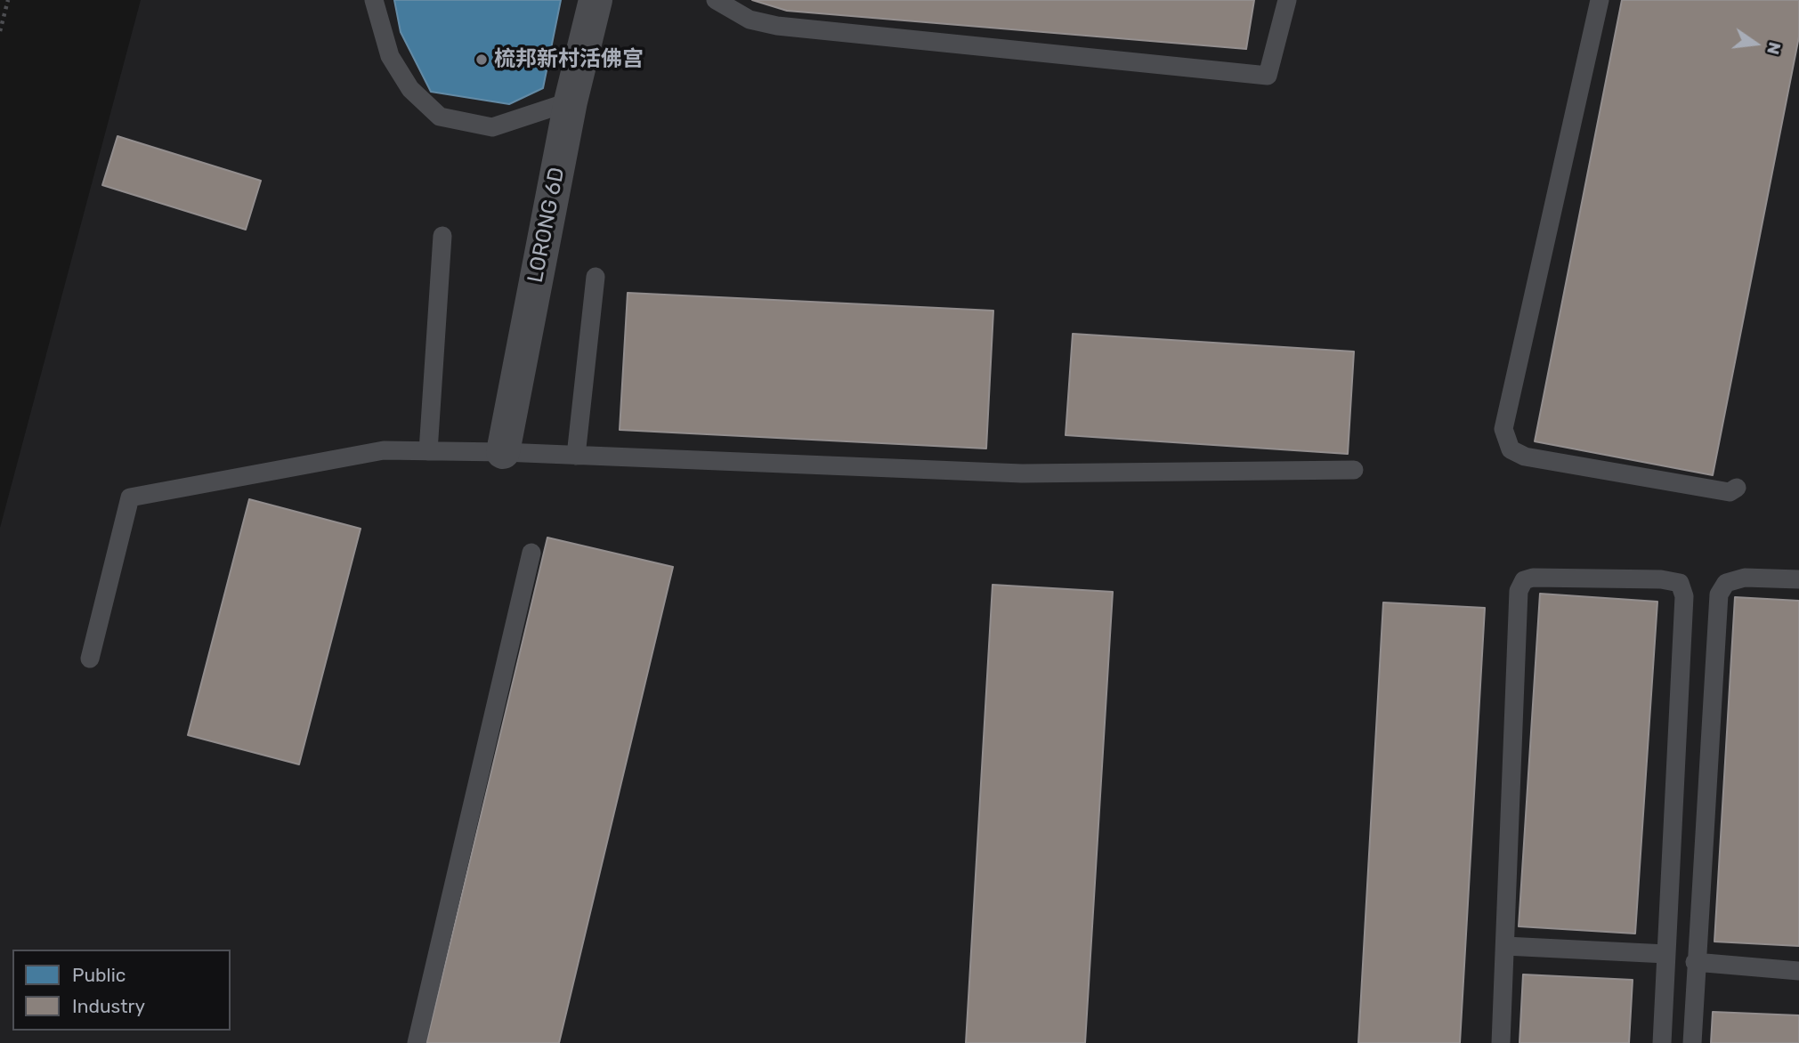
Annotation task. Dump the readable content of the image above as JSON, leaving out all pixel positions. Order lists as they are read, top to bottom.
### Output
{
  "streets": {
    "street": ["LORONG 6D"]
  },
  "places": ["梳邦新村活佛宫"],
  "legend": ["Public", "Industry"],
  "north": "right"
}
